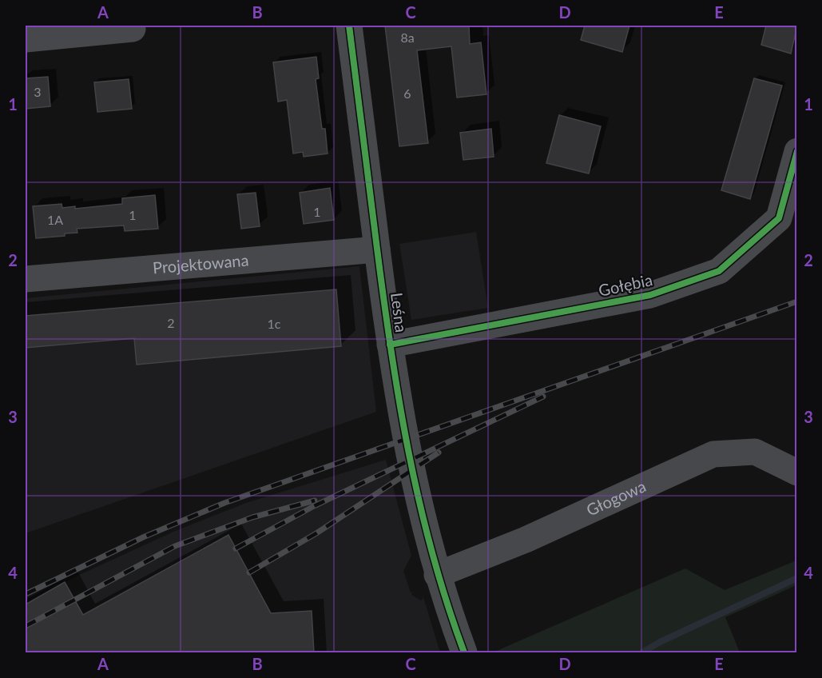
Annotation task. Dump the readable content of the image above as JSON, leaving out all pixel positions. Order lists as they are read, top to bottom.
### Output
{
  "streets": {
    "street": [
      "Projektowana",
      "Gołębia",
      "Leśna",
      "Głogowa"
    ]
  },
  "crossings": [
    ["Projektowana", "Leśna"],
    ["Gołębia", "Leśna"],
    ["Leśna", "Głogowa"]
  ],
  "house_numbers": [
    "8a",
    "3",
    "6",
    "1",
    "1",
    "1A",
    "2",
    "1c"
  ],
  "grid": {
    "columns": [
      "A",
      "B",
      "C",
      "D",
      "E"
    ],
    "rows": [
      "1",
      "2",
      "3",
      "4"
    ]
  }
}
